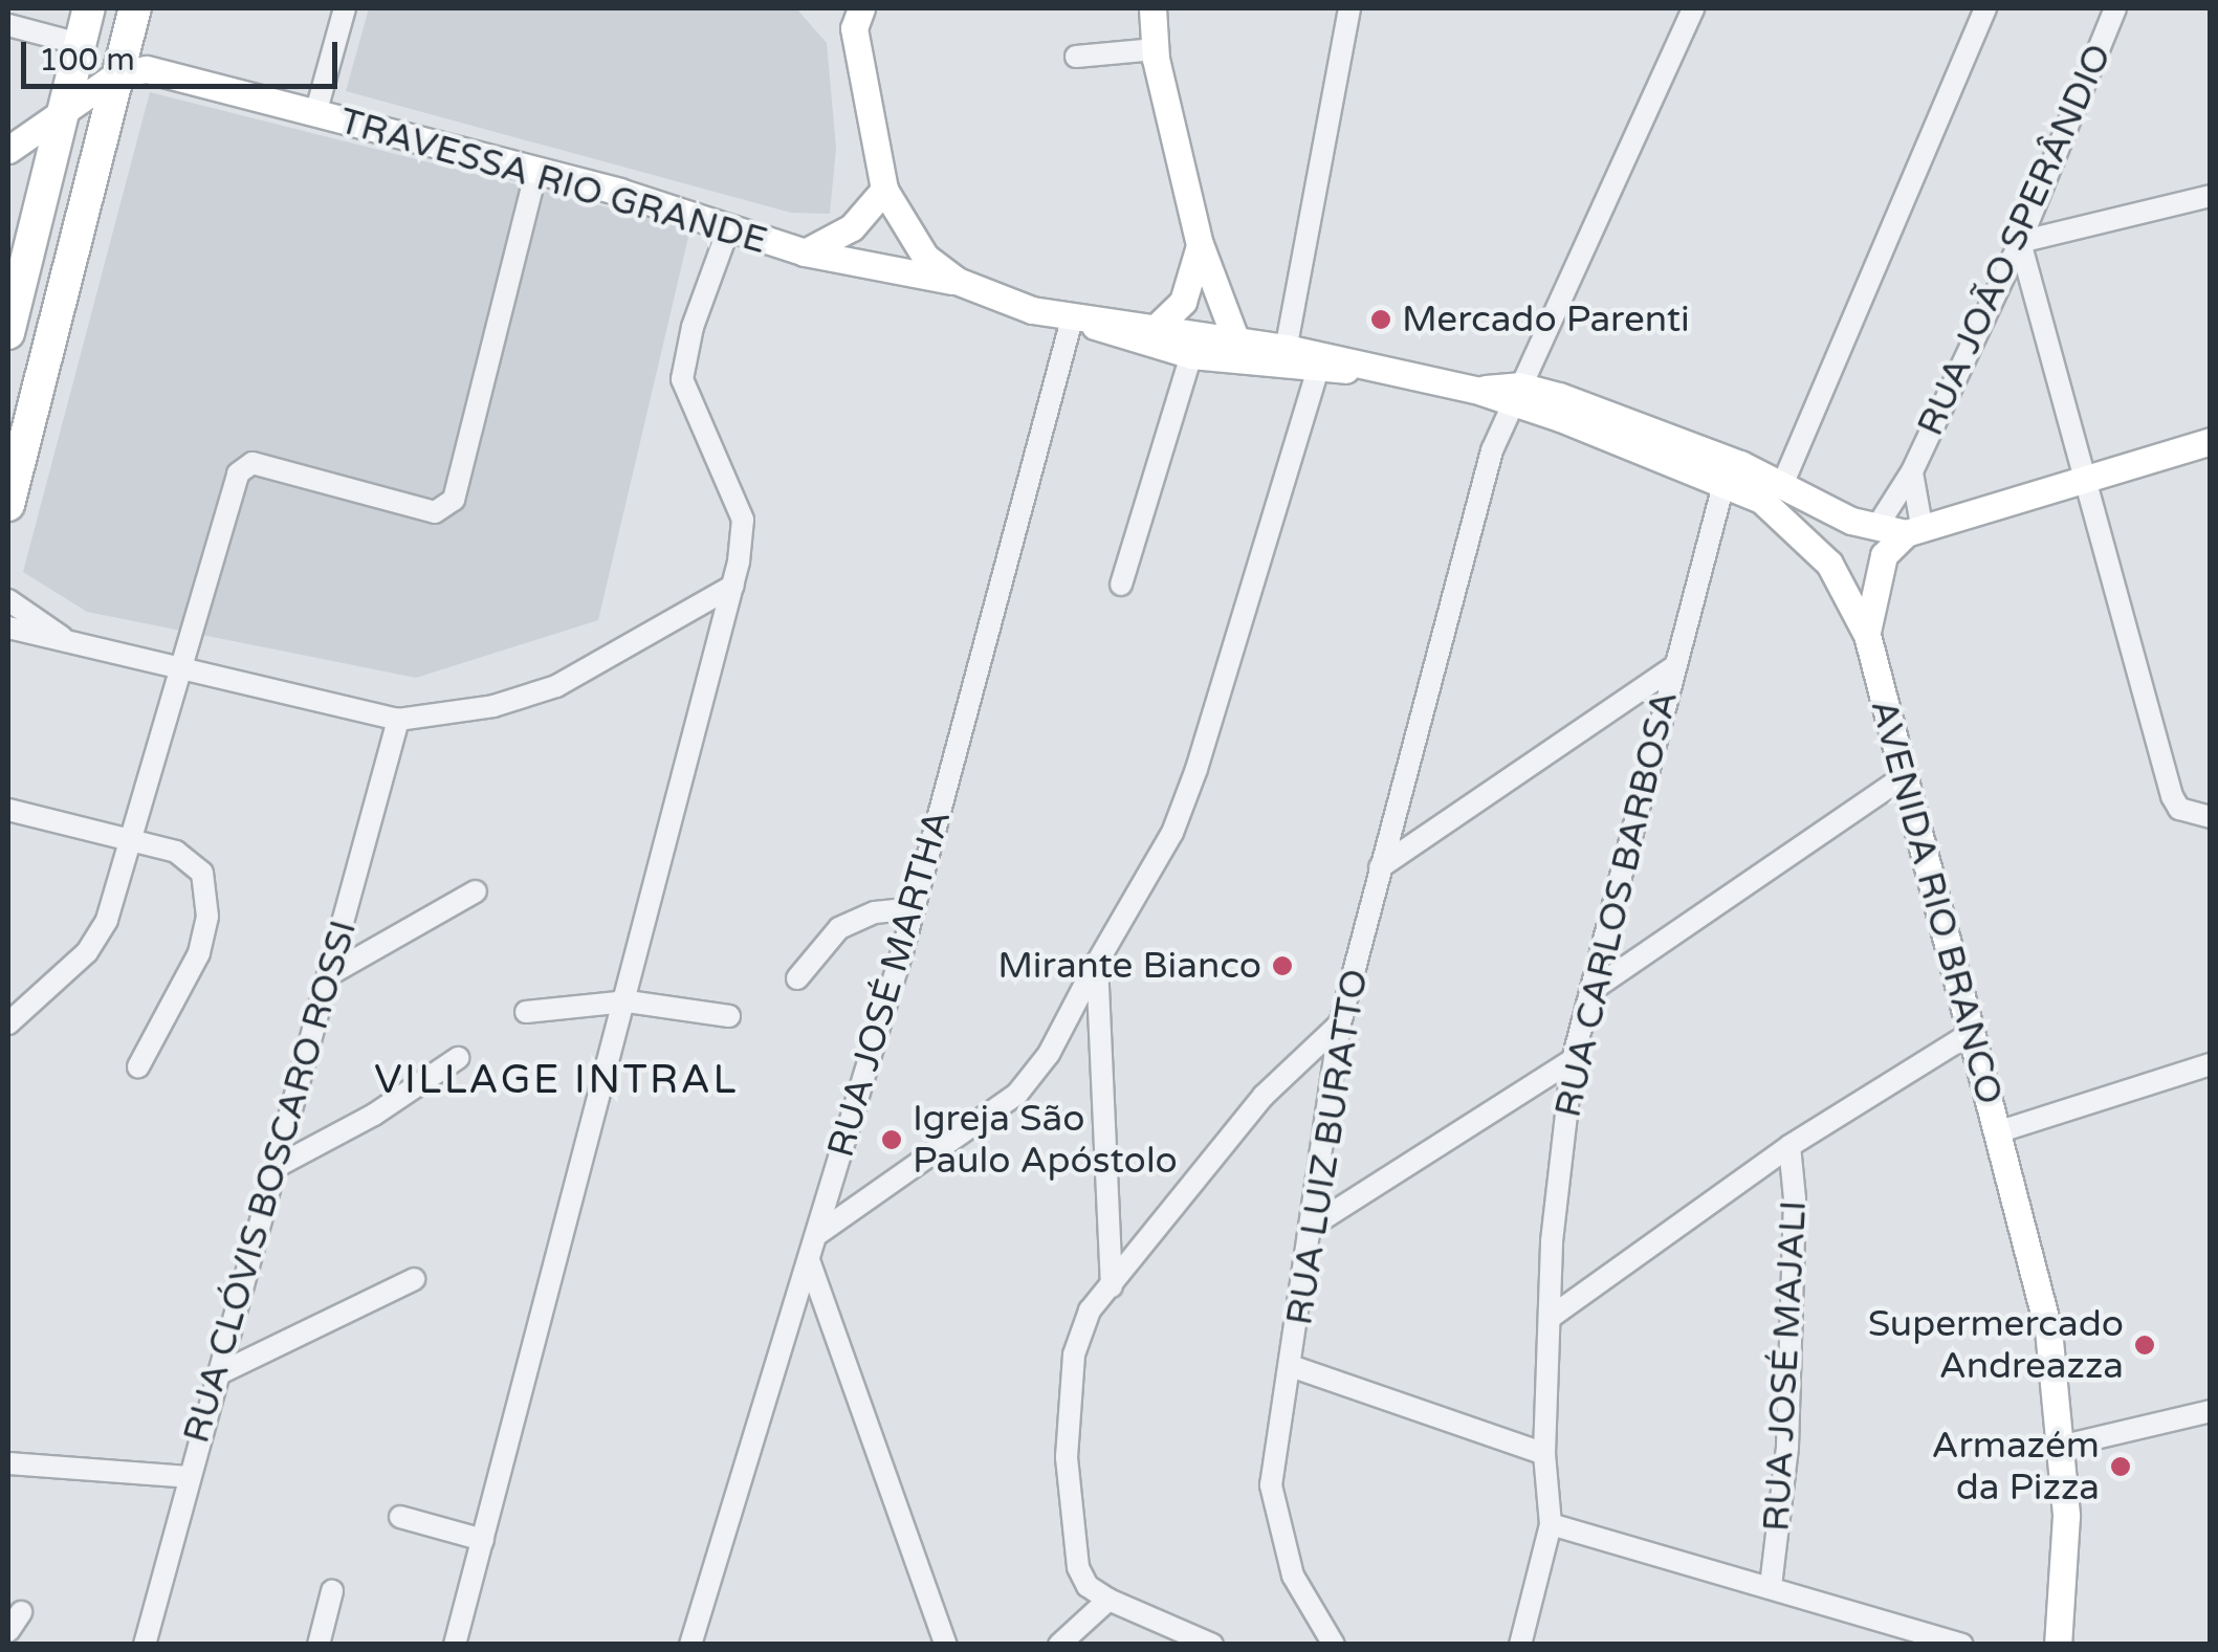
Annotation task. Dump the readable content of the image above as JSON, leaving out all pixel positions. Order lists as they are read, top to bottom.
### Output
{
  "streets": {
    "main road": ["TRAVESSA RIO GRANDE", "AVENIDA RIO BRANCO"],
    "street": [
      "RUA JOÃO SPERÂNDIO",
      "RUA CARLOS BARBOSA",
      "RUA JOSÉ MARTHA",
      "RUA LUIZ BURATTO",
      "RUA CLÓVIS BOSCARO ROSSI",
      "RUA JOSÉ MAJALI"
    ]
  },
  "crossings": [
    ["TRAVESSA RIO GRANDE", "AVENIDA RIO BRANCO"],
    ["RUA JOÃO SPERÂNDIO", "AVENIDA RIO BRANCO"],
    ["AVENIDA RIO BRANCO", "RUA CARLOS BARBOSA"],
    ["AVENIDA RIO BRANCO", "RUA JOSÉ MARTHA"],
    ["AVENIDA RIO BRANCO", "RUA LUIZ BURATTO"]
  ],
  "districts": ["VILLAGE INTRAL"],
  "places": [
    "Mercado Parenti",
    "Mirante Bianco",
    "Igreja São Paulo Apóstolo",
    "Supermercado Andreazza",
    "Armazém da Pizza"
  ],
  "scale_bar": "100 m"
}
